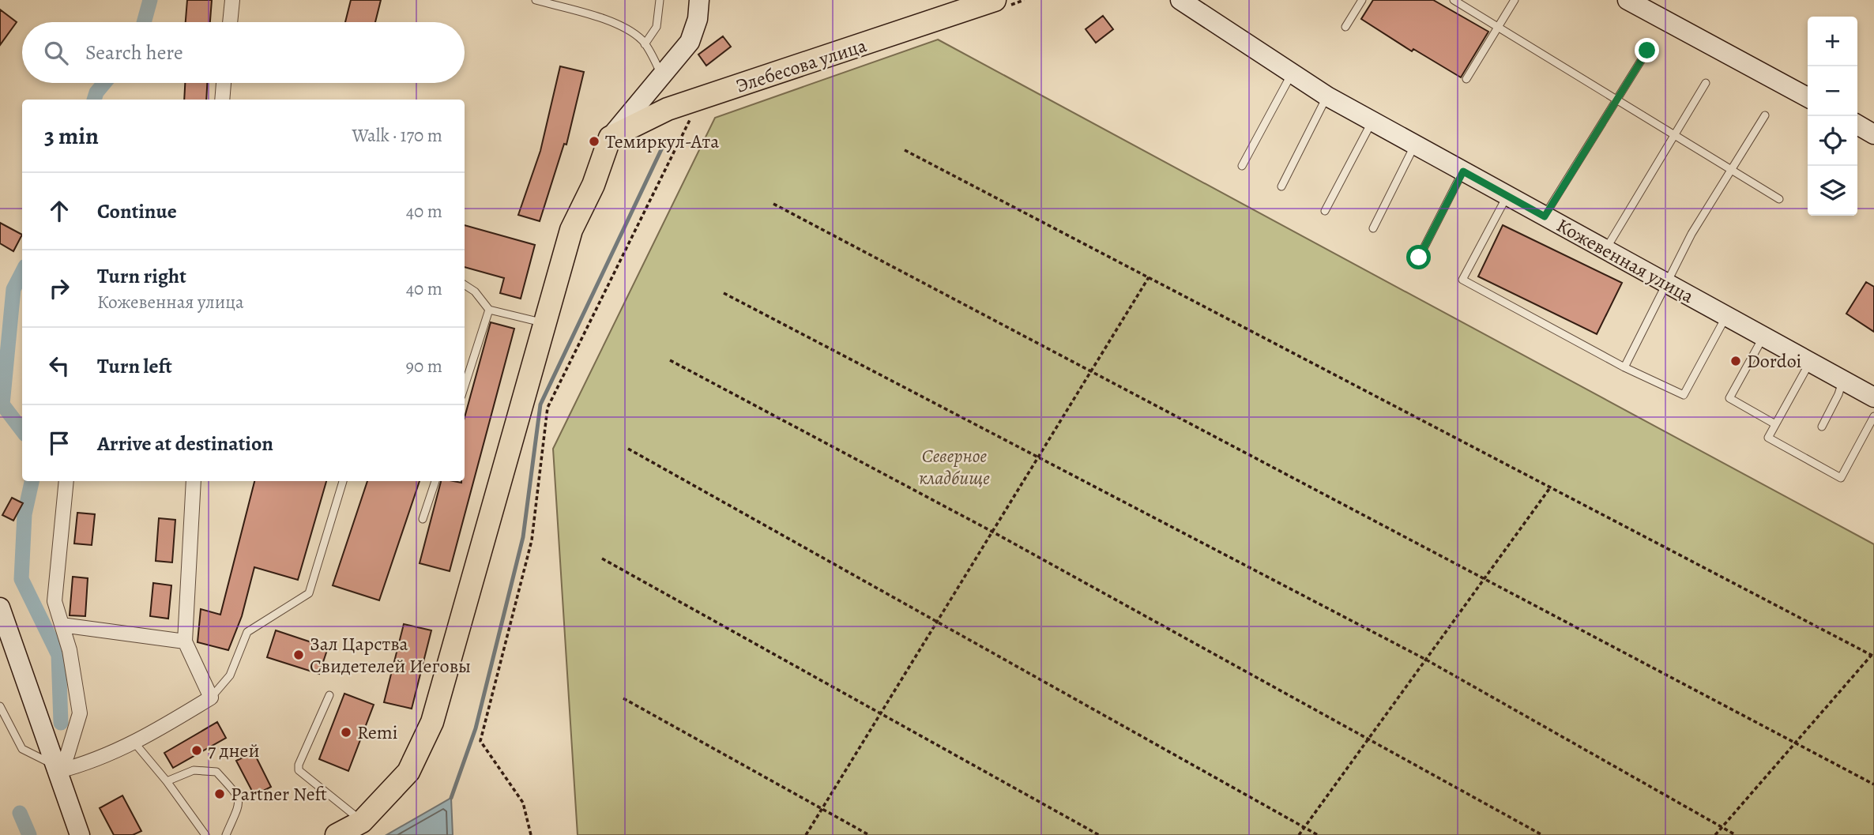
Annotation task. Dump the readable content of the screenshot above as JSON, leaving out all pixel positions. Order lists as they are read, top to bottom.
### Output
{
  "streets": {
    "main road": ["Элебесова улица"],
    "street": ["Кожевенная улица"]
  },
  "parks": ["Северное кладбище"],
  "places": [
    "Темиркул-Ата",
    "Dordoi",
    "Зал Царства Свидетелей Иеговы",
    "Remi",
    "7 дней",
    "Partner Neft"
  ],
  "page": {
    "map_buttons": ["+", "−"],
    "search": "Search here",
    "heading": ["3 min", "Walk · 170 m"],
    "list": [
      ["Continue", "40 m"],
      ["Turn right", "Кожевенная улица", "40 m"],
      ["Turn left", "90 m"],
      "Arrive at destination"
    ]
  }
}
